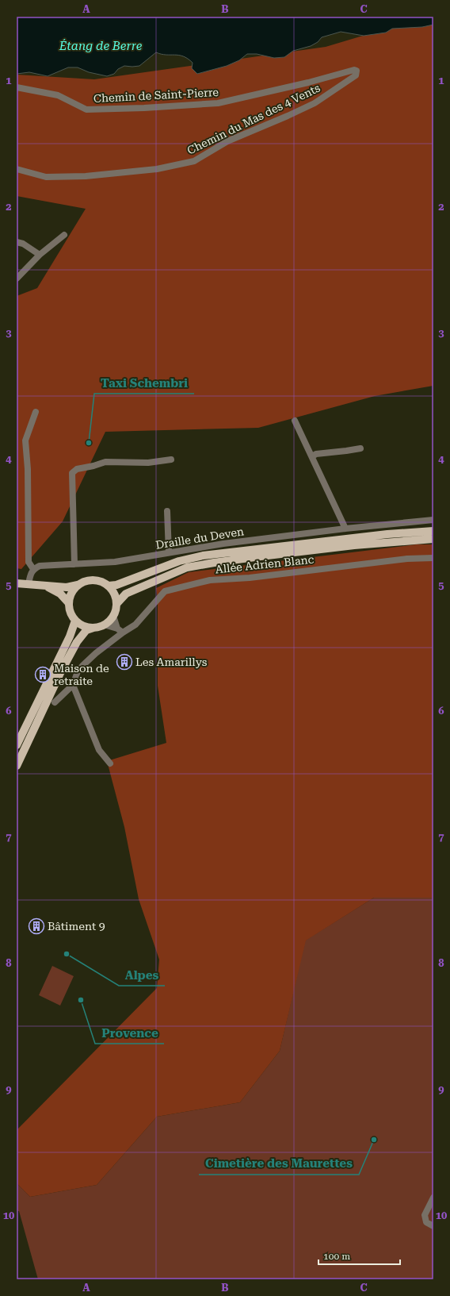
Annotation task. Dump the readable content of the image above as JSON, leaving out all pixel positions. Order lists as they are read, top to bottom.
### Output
{
  "streets": {
    "street": [
      "Chemin de Saint-Pierre",
      "Chemin du Mas des 4 Vents",
      "Draille du Deven",
      "Allée Adrien Blanc"
    ]
  },
  "crossings": [
    ["Chemin de Saint-Pierre", "Chemin du Mas des 4 Vents"]
  ],
  "water": ["Étang de Berre"],
  "places": {
    "other": [
      "Taxi Schembri",
      "Alpes",
      "Provence",
      "Cimetière des Maurettes"
    ],
    "building": ["Les Amarillys", "Maison de retraite", "Bâtiment 9"]
  },
  "scale_bar": "100 m",
  "grid": {
    "columns": ["A", "B", "C"],
    "rows": [
      "1",
      "2",
      "3",
      "4",
      "5",
      "6",
      "7",
      "8",
      "9",
      "10"
    ]
  }
}
